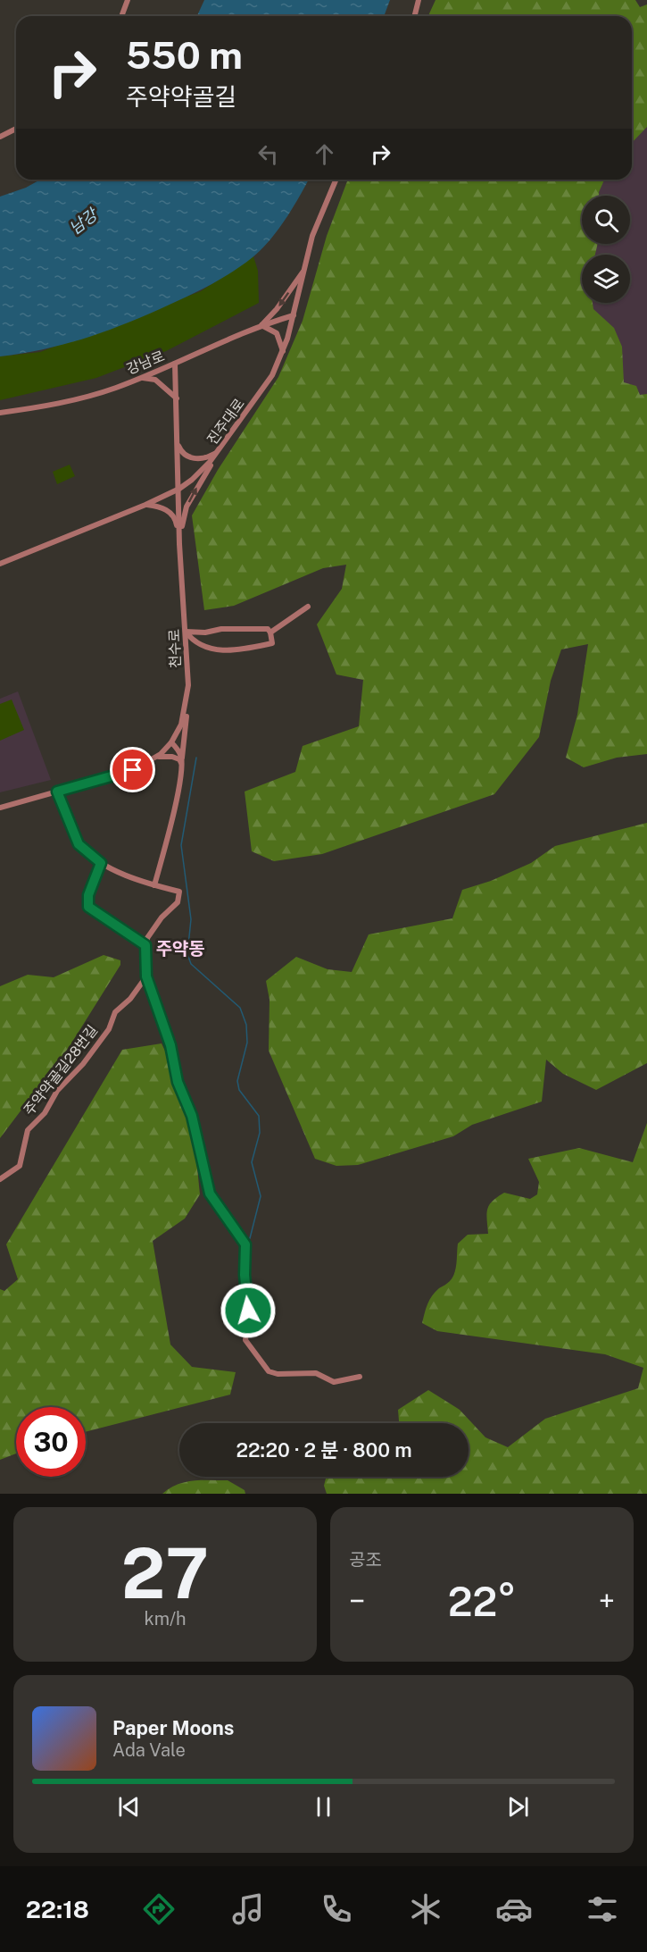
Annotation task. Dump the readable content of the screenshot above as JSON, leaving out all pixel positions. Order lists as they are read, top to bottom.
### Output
{
  "streets": {
    "street": [
      "강남로",
      "진주대로",
      "천수로",
      "주약약골길28번길"
    ]
  },
  "crossings": [
    ["강남로", "진주대로"],
    ["강남로", "천수로"],
    ["진주대로", "천수로"]
  ],
  "districts": ["주약동"],
  "water": ["남강"],
  "page": {
    "turn": ["550 m", "주약약골길"],
    "limit": "30",
    "trip": "22:20 · 2 분 · 800 m",
    "tile": [
      ["27", "km/h"],
      "공조"
    ],
    "heat": ["−", "22°", "+"],
    "song": ["Paper Moons", "Ada Vale"],
    "tabs": "22:18"
  }
}
